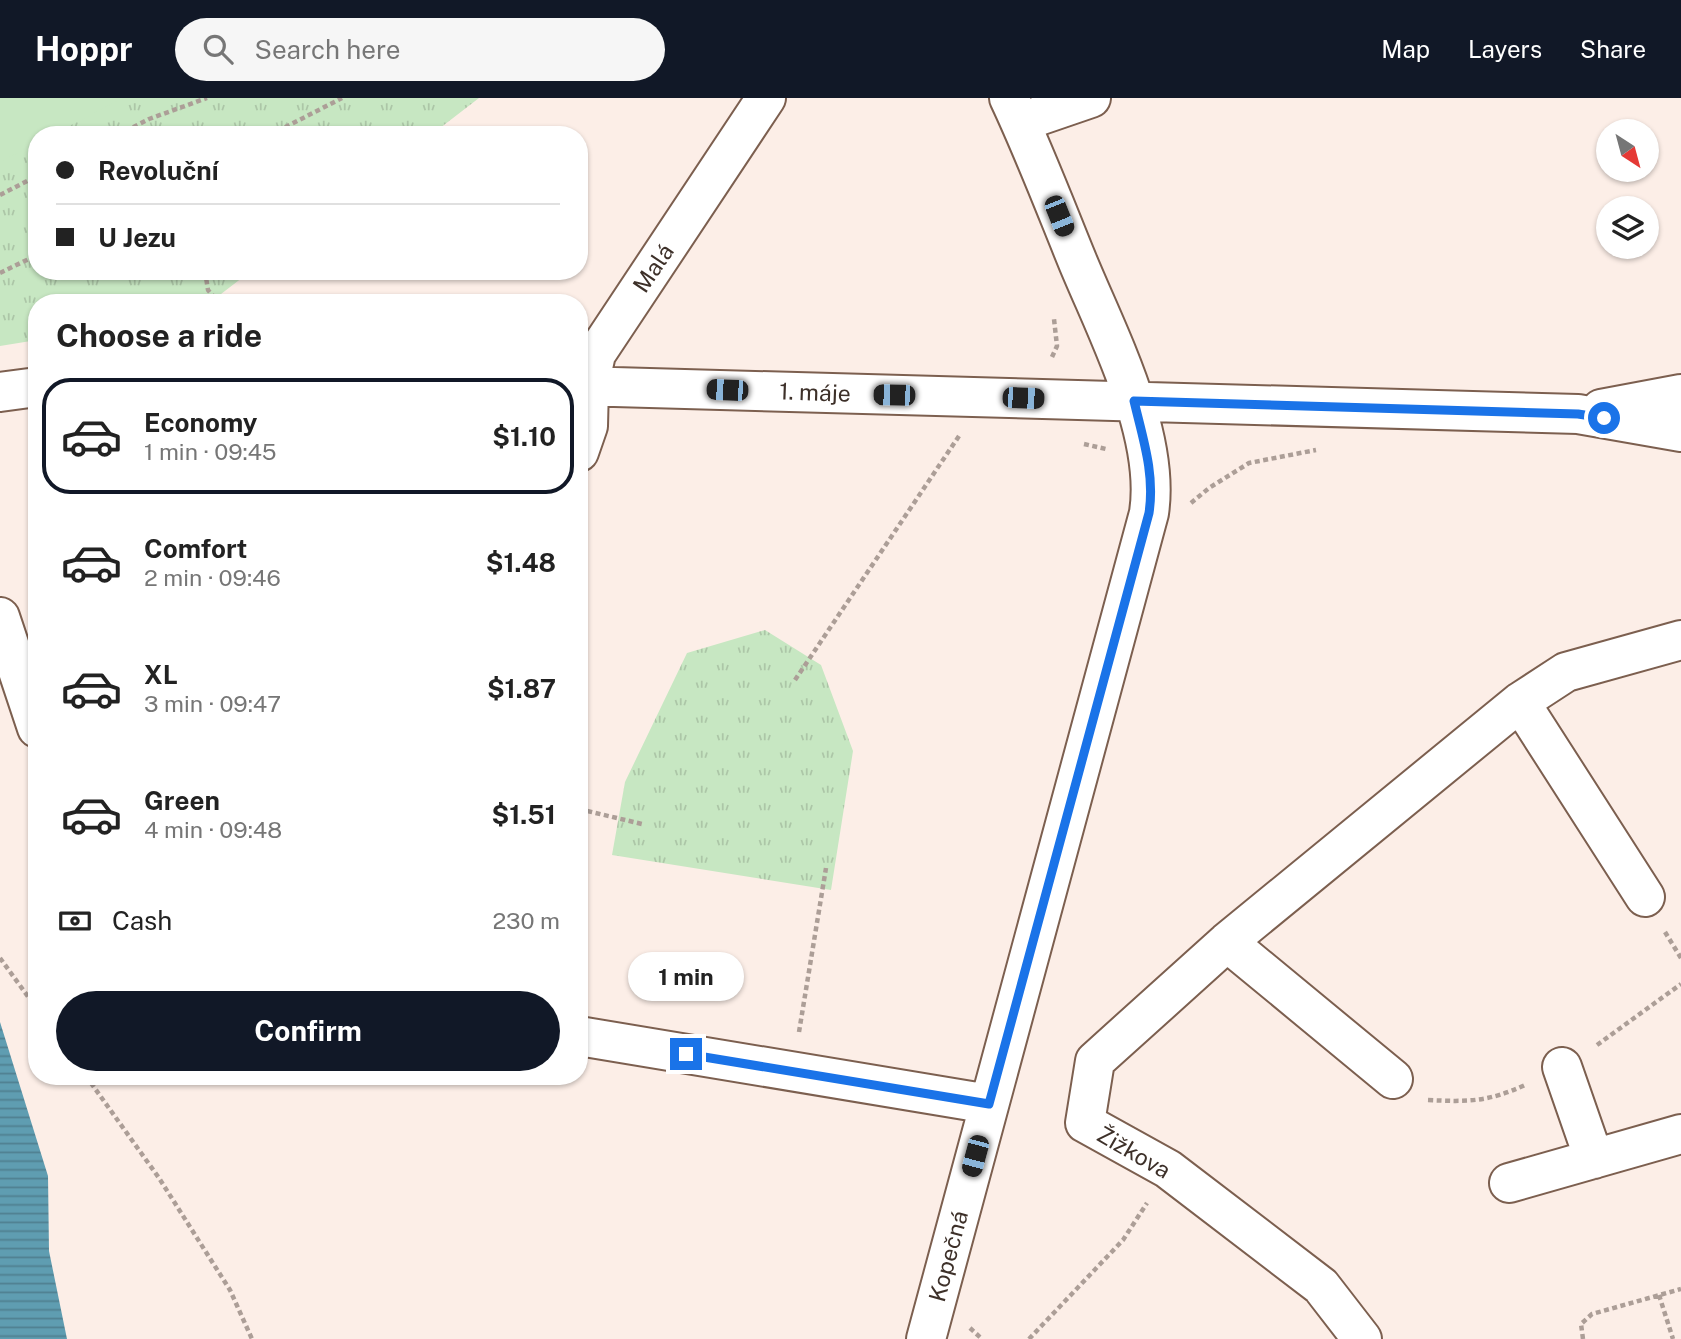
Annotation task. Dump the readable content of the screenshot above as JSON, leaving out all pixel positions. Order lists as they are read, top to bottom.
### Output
{
  "streets": {
    "street": [
      "Malá",
      "1. máje",
      "Žižkova",
      "Kopečná"
    ]
  },
  "crossings": [
    ["1. máje", "Kopečná"]
  ],
  "north": "bottom right",
  "page": {
    "header": "Hoppr",
    "search": "Search here",
    "nav": ["Map", "Layers", "Share"],
    "banner": ["Revoluční", "U Jezu"],
    "heading": "Choose a ride",
    "list": [
      {
        "name": "Economy",
        "note": "1 min · 09:45",
        "value": "$1.10"
      },
      {
        "name": "Comfort",
        "note": "2 min · 09:46",
        "value": "$1.48"
      },
      {
        "name": "XL",
        "note": "3 min · 09:47",
        "value": "$1.87"
      },
      {
        "name": "Green",
        "note": "4 min · 09:48",
        "value": "$1.51"
      }
    ],
    "pay": ["Cash", "230 m"],
    "bubble": "1 min",
    "buttons": "Confirm"
  }
}
